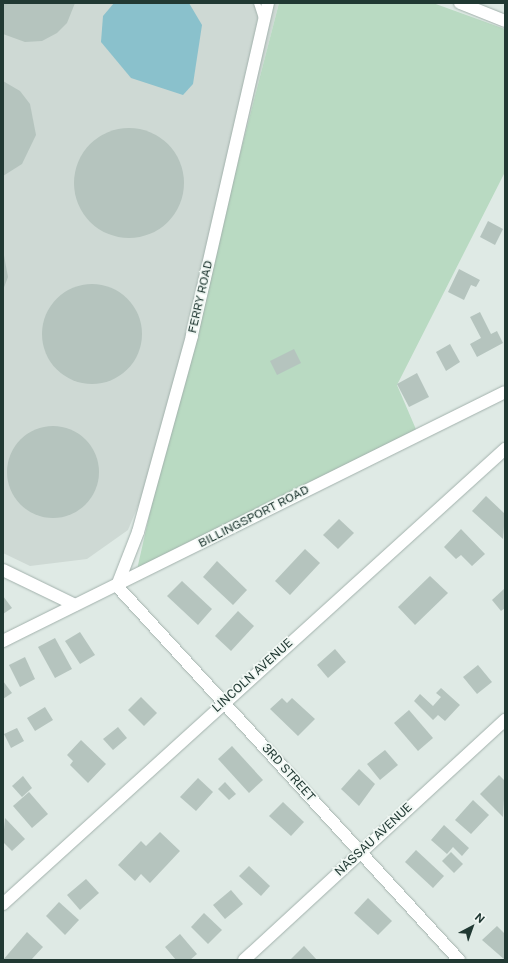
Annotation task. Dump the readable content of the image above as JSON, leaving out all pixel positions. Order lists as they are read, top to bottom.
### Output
{
  "streets": {
    "street": [
      "FERRY ROAD",
      "BILLINGSPORT ROAD",
      "LINCOLN AVENUE",
      "3RD STREET",
      "NASSAU AVENUE"
    ]
  },
  "crossings": [
    ["FERRY ROAD", "BILLINGSPORT ROAD"],
    ["FERRY ROAD", "3RD STREET"],
    ["BILLINGSPORT ROAD", "3RD STREET"],
    ["LINCOLN AVENUE", "3RD STREET"],
    ["3RD STREET", "NASSAU AVENUE"]
  ],
  "north": "top right"
}
